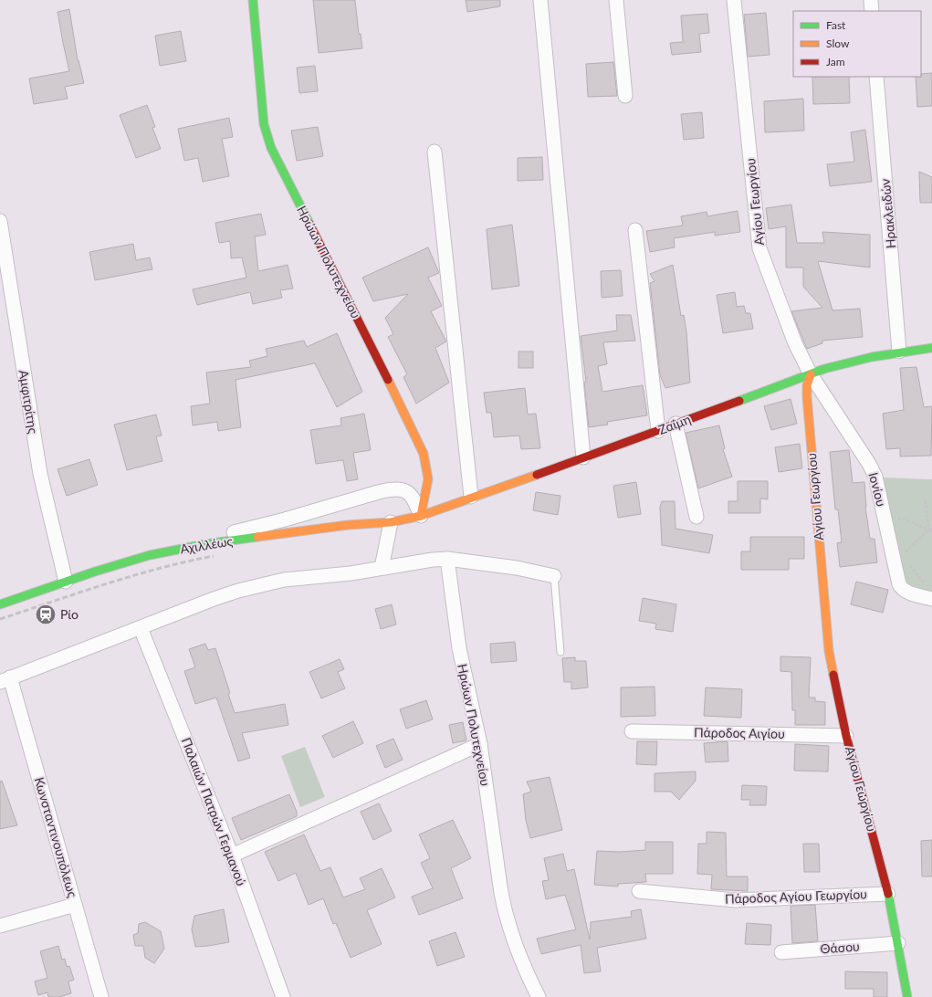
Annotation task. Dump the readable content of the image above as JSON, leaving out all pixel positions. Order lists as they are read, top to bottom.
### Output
{
  "streets": {
    "street": [
      "Αγίου Γεωργίου",
      "Ηρακλειδών",
      "Ηρώων Πολυτεχνείου",
      "Αμφιτρίτης",
      "Ζαΐμη",
      "Ιονίου",
      "Αχιλλέως",
      "Πάροδος Αιγίου",
      "Παλαιών Πατρών Γερμανού",
      "Κωνσταντινουπόλεως",
      "Πάροδος Αγίου Γεωργίου",
      "Θάσου"
    ]
  },
  "crossings": [
    ["Αγίου Γεωργίου", "Ζαΐμη"],
    ["Αγίου Γεωργίου", "Ιονίου"],
    ["Αγίου Γεωργίου", "Πάροδος Αιγίου"],
    ["Αγίου Γεωργίου", "Πάροδος Αγίου Γεωργίου"],
    ["Αγίου Γεωργίου", "Θάσου"],
    ["Ηρακλειδών", "Ζαΐμη"],
    ["Ηρώων Πολυτεχνείου", "Ζαΐμη"],
    ["Ηρώων Πολυτεχνείου", "Αχιλλέως"],
    ["Αμφιτρίτης", "Αχιλλέως"],
    ["Ζαΐμη", "Ιονίου"],
    ["Ζαΐμη", "Αχιλλέως"]
  ],
  "places": {
    "station": ["Ρίο"]
  },
  "legend": ["Fast", "Slow", "Jam"]
}
